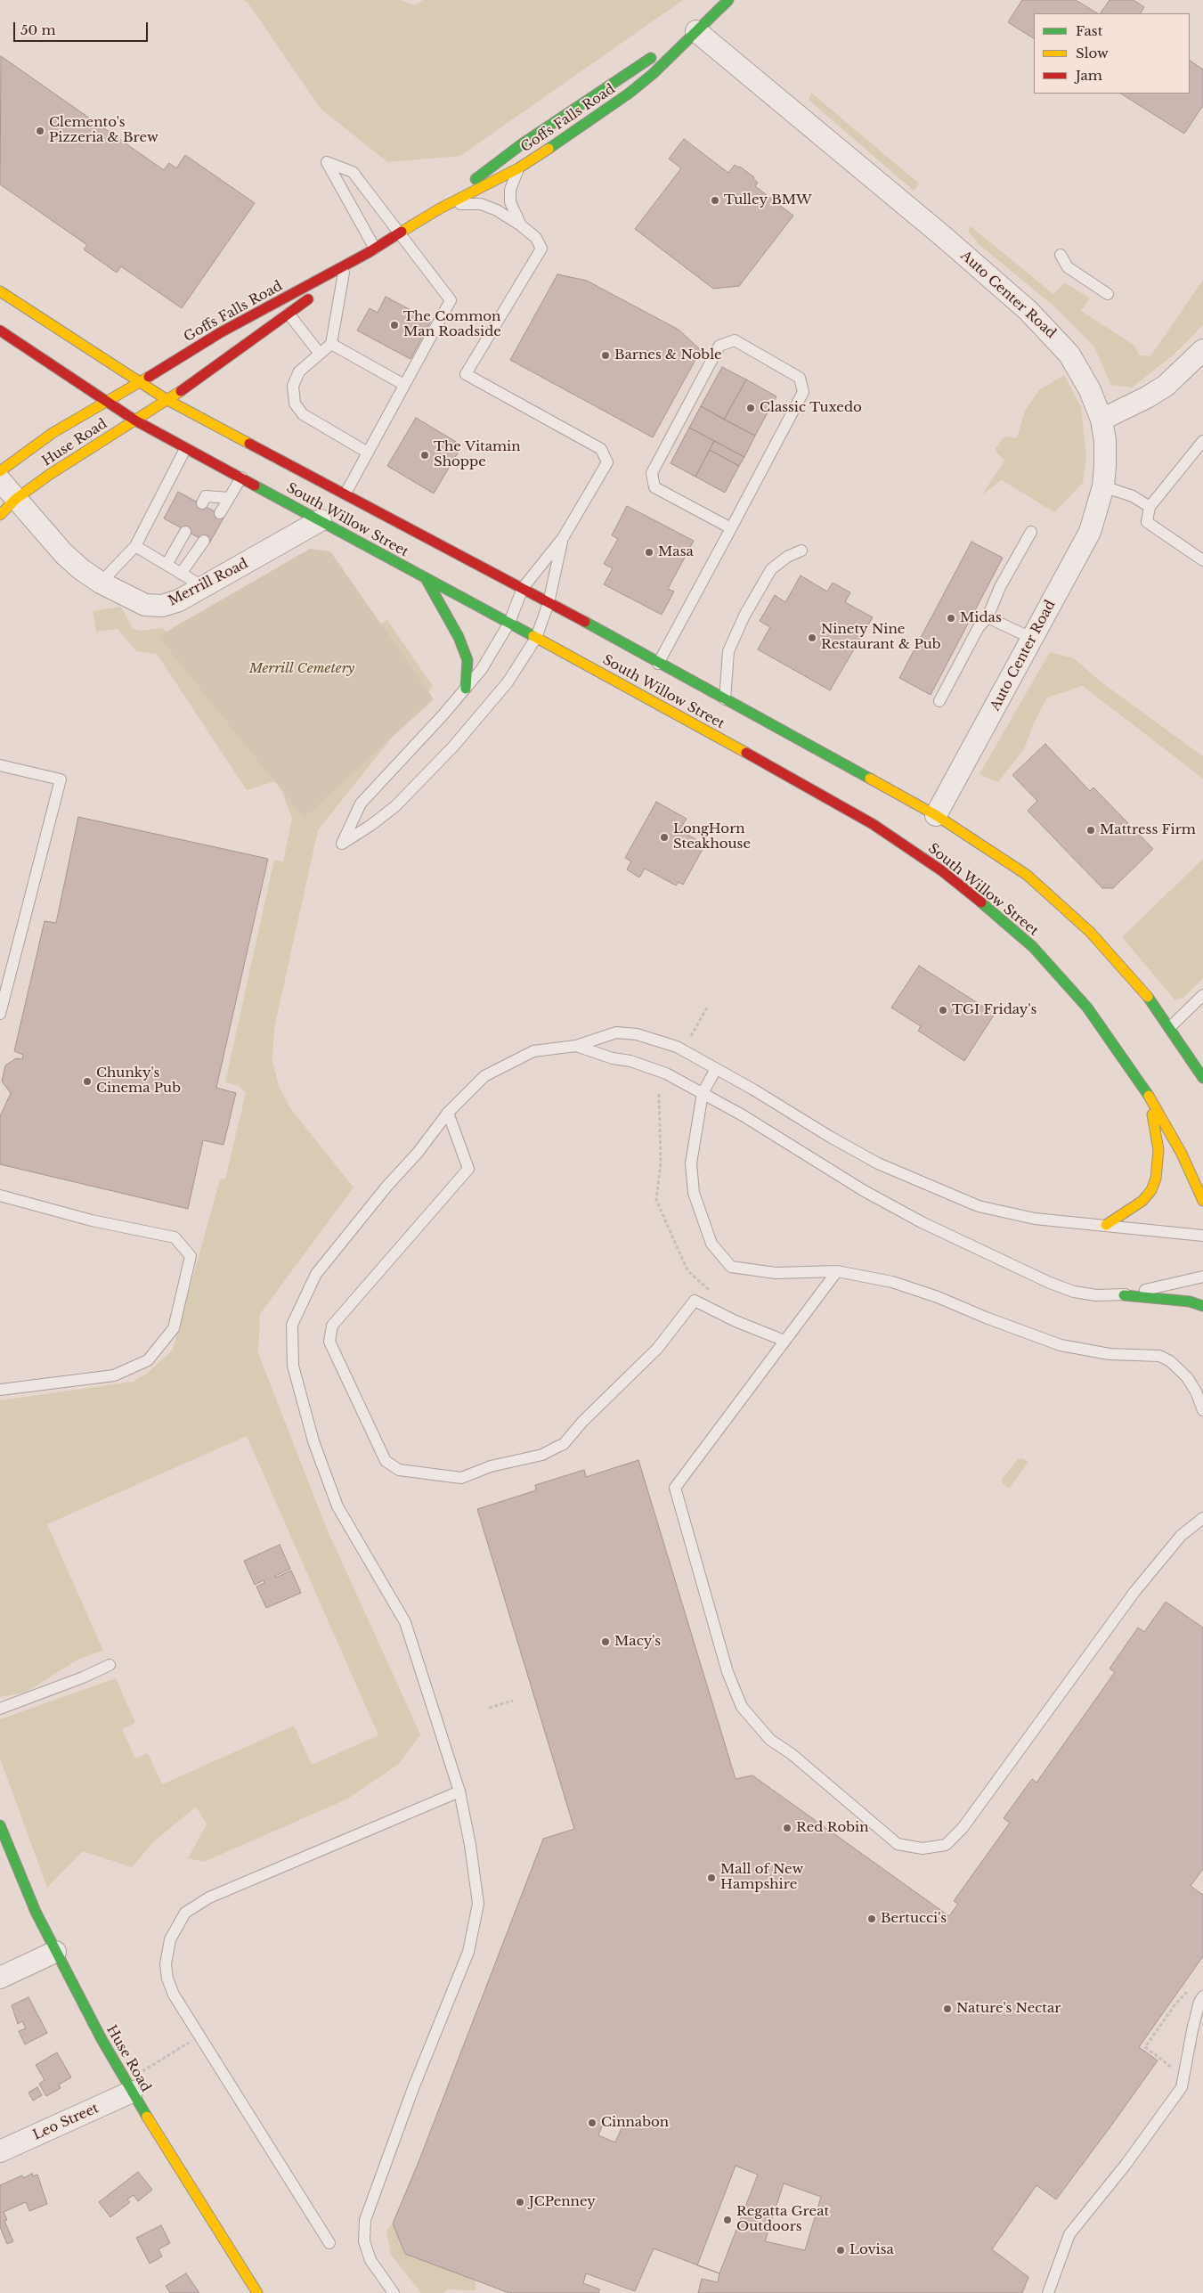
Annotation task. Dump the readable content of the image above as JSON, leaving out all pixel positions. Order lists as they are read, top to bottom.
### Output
{
  "streets": {
    "main road": ["Goffs Falls Road", "Huse Road", "South Willow Street"],
    "street": ["Auto Center Road", "Merrill Road", "Leo Street"]
  },
  "crossings": [
    ["Goffs Falls Road", "Auto Center Road"],
    ["Goffs Falls Road", "Huse Road"],
    ["Goffs Falls Road", "South Willow Street"],
    ["Auto Center Road", "South Willow Street"],
    ["Huse Road", "South Willow Street"],
    ["Huse Road", "Merrill Road"],
    ["Huse Road", "Leo Street"],
    ["South Willow Street", "Merrill Road"]
  ],
  "parks": ["Merrill Cemetery"],
  "places": [
    "Clemento's Pizzeria & Brew",
    "Tulley BMW",
    "The Common Man Roadside",
    "Barnes & Noble",
    "Classic Tuxedo",
    "The Vitamin Shoppe",
    "Masa",
    "Midas",
    "Ninety Nine Restaurant & Pub",
    "Mattress Firm",
    "LongHorn Steakhouse",
    "TGI Friday's",
    "Chunky's Cinema Pub",
    "Macy's",
    "Red Robin",
    "Mall of New Hampshire",
    "Bertucci's",
    "Nature's Nectar",
    "Cinnabon",
    "JCPenney",
    "Regatta Great Outdoors",
    "Lovisa"
  ],
  "legend": ["Fast", "Slow", "Jam"],
  "scale_bar": "50 m"
}
